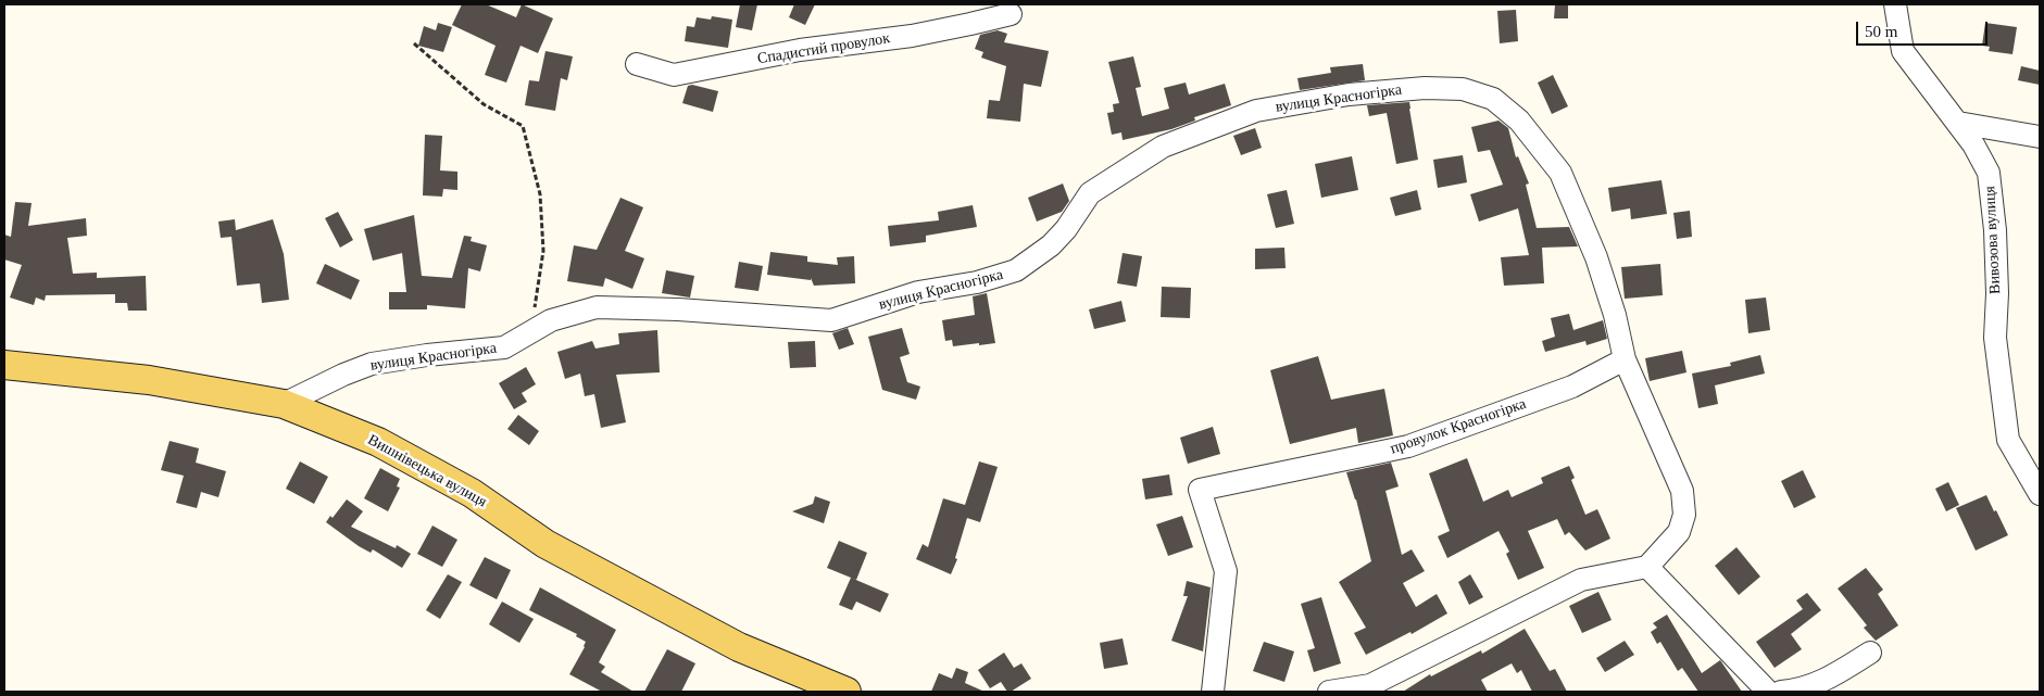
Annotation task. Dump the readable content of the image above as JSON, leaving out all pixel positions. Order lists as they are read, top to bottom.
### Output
{
  "streets": {
    "main road": ["Вишнівецька вулиця"],
    "street": [
      "Спадистий провулок",
      "вулиця Красногірка",
      "Вивозова вулиця",
      "провулок Красногірка"
    ]
  },
  "crossings": [
    ["вулиця Красногірка", "провулок Красногірка"],
    ["вулиця Красногірка", "Вишнівецька вулиця"]
  ],
  "scale_bar": "50 m"
}
